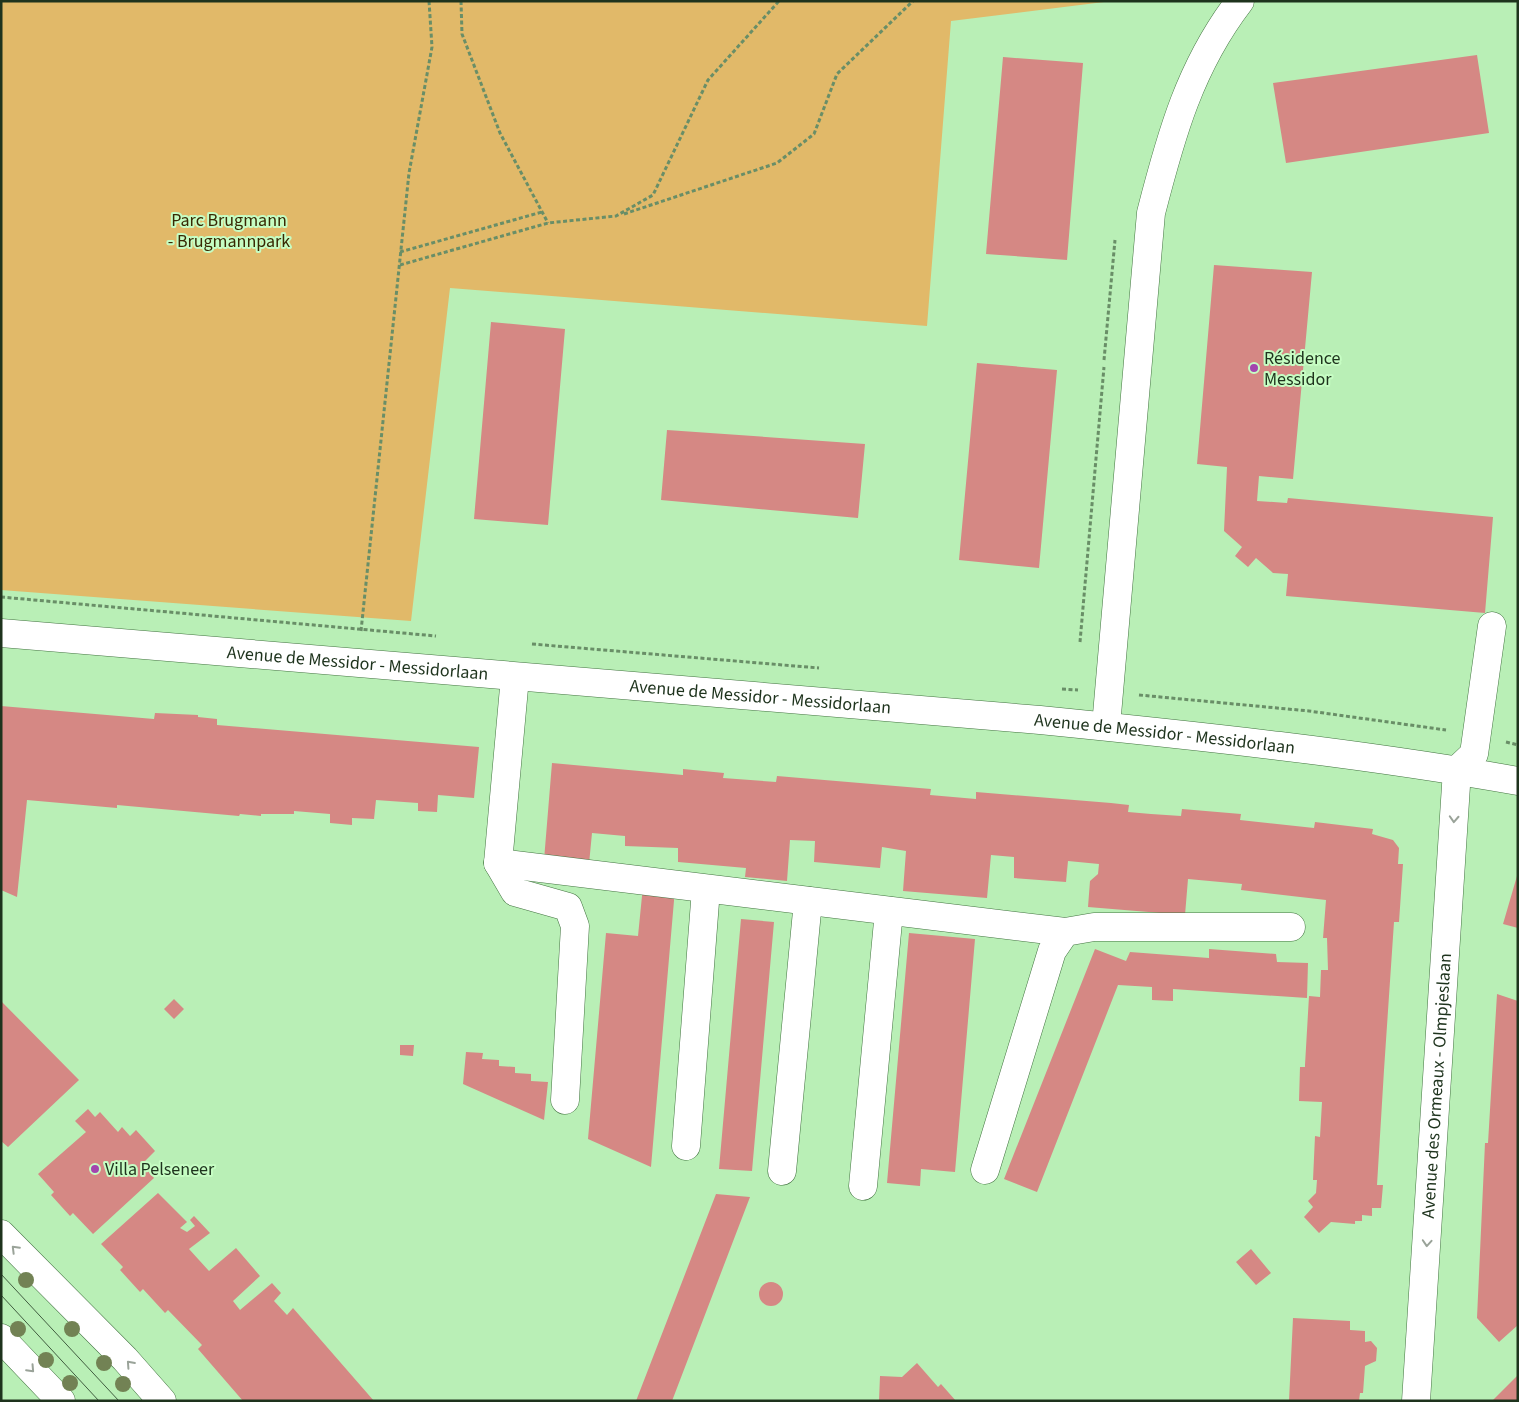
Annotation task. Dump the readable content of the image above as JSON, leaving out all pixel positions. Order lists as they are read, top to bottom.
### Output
{
  "streets": {
    "street": ["Avenue de Messidor - Messidorlaan", "Avenue des Ormeaux - Olmpjeslaan"]
  },
  "crossings": [
    ["Avenue de Messidor - Messidorlaan", "Avenue des Ormeaux - Olmpjeslaan"]
  ],
  "one_way": ["Avenue des Ormeaux - Olmpjeslaan"],
  "parks": ["Parc Brugmann - Brugmannpark"],
  "places": ["Résidence Messidor", "Villa Pelseneer"]
}
